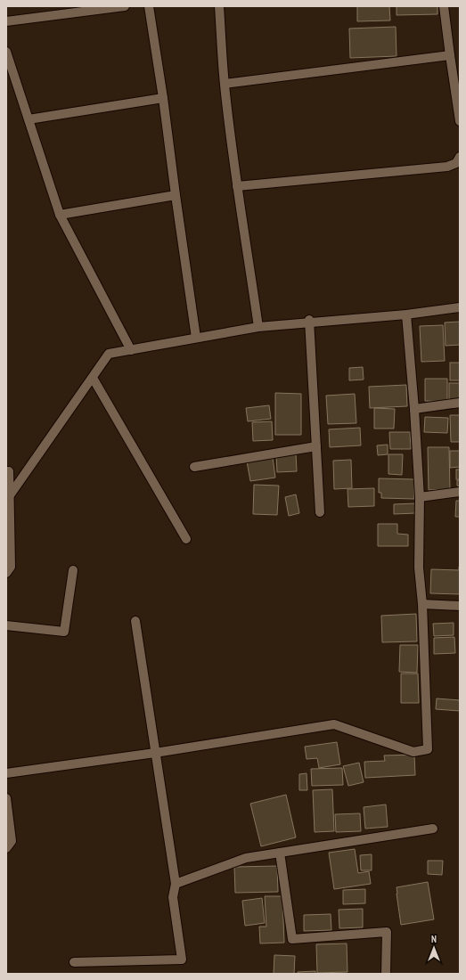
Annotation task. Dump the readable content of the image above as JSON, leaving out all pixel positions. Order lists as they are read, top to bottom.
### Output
{
  "north": "top"
}
